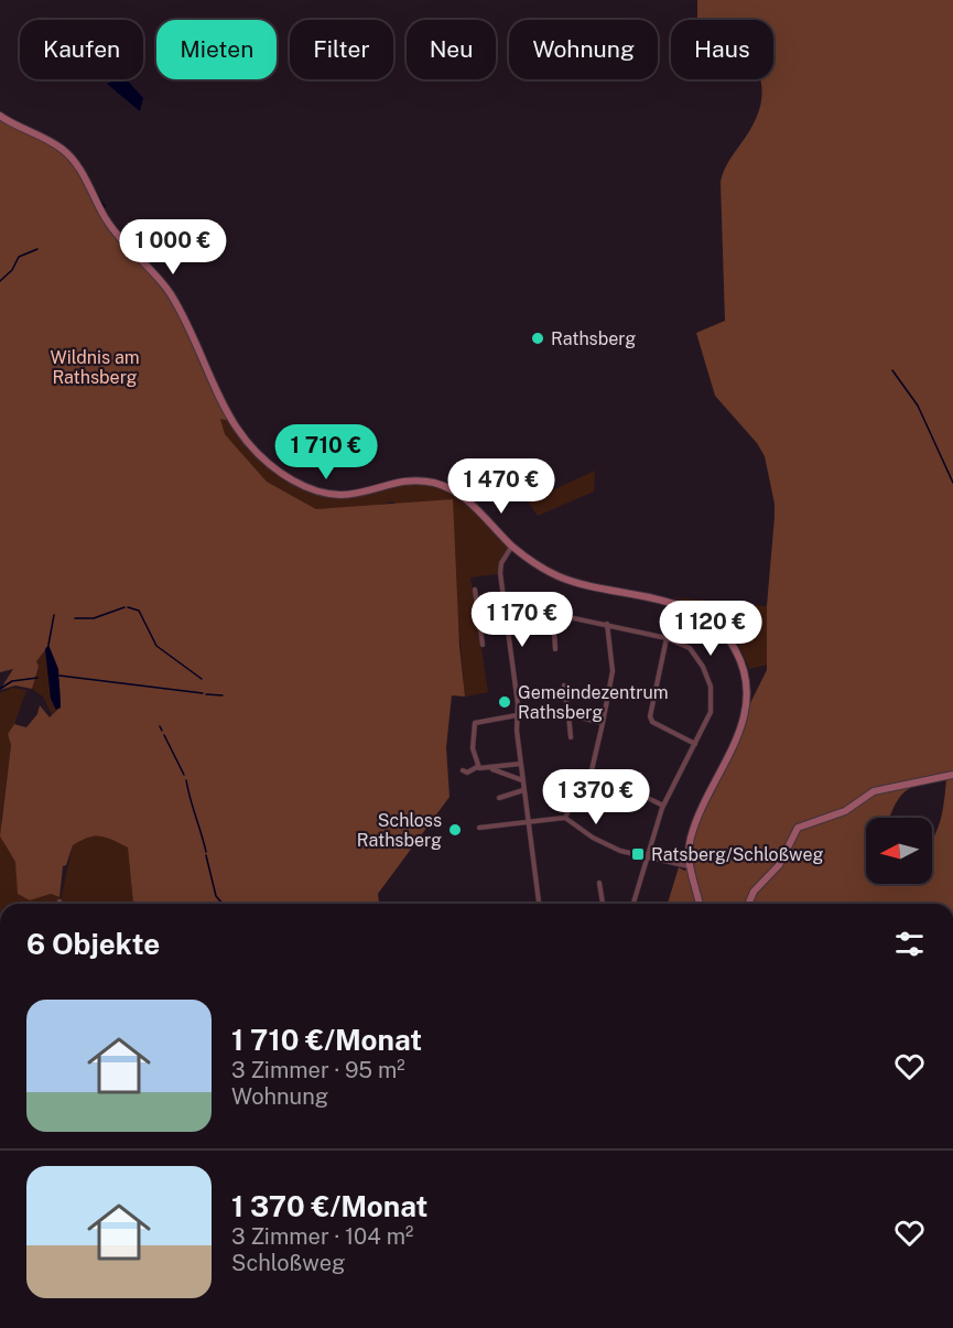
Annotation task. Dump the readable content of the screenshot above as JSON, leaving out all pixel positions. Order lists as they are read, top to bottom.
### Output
{
  "parks": ["Wildnis am Rathsberg"],
  "places": {
    "other": ["Rathsberg", "Gemeindezentrum Rathsberg", "Schloss Rathsberg"],
    "transit": ["Ratsberg/Schloßweg"]
  },
  "north": "left",
  "page": {
    "chip": [
      "Kaufen",
      "Mieten",
      "Filter",
      "Neu",
      "Wohnung",
      "Haus"
    ],
    "price": [
      "1 000 €",
      "1 710 €",
      "1 470 €",
      "1 170 €",
      "1 120 €",
      "1 370 €"
    ],
    "heading": "6 Objekte",
    "list": [
      {
        "name": "1 710 €/Monat",
        "note": "3 Zimmer · 95 m² · Wohnung"
      },
      {
        "name": "1 370 €/Monat",
        "note": "3 Zimmer · 104 m² · Schloßweg"
      }
    ]
  }
}
